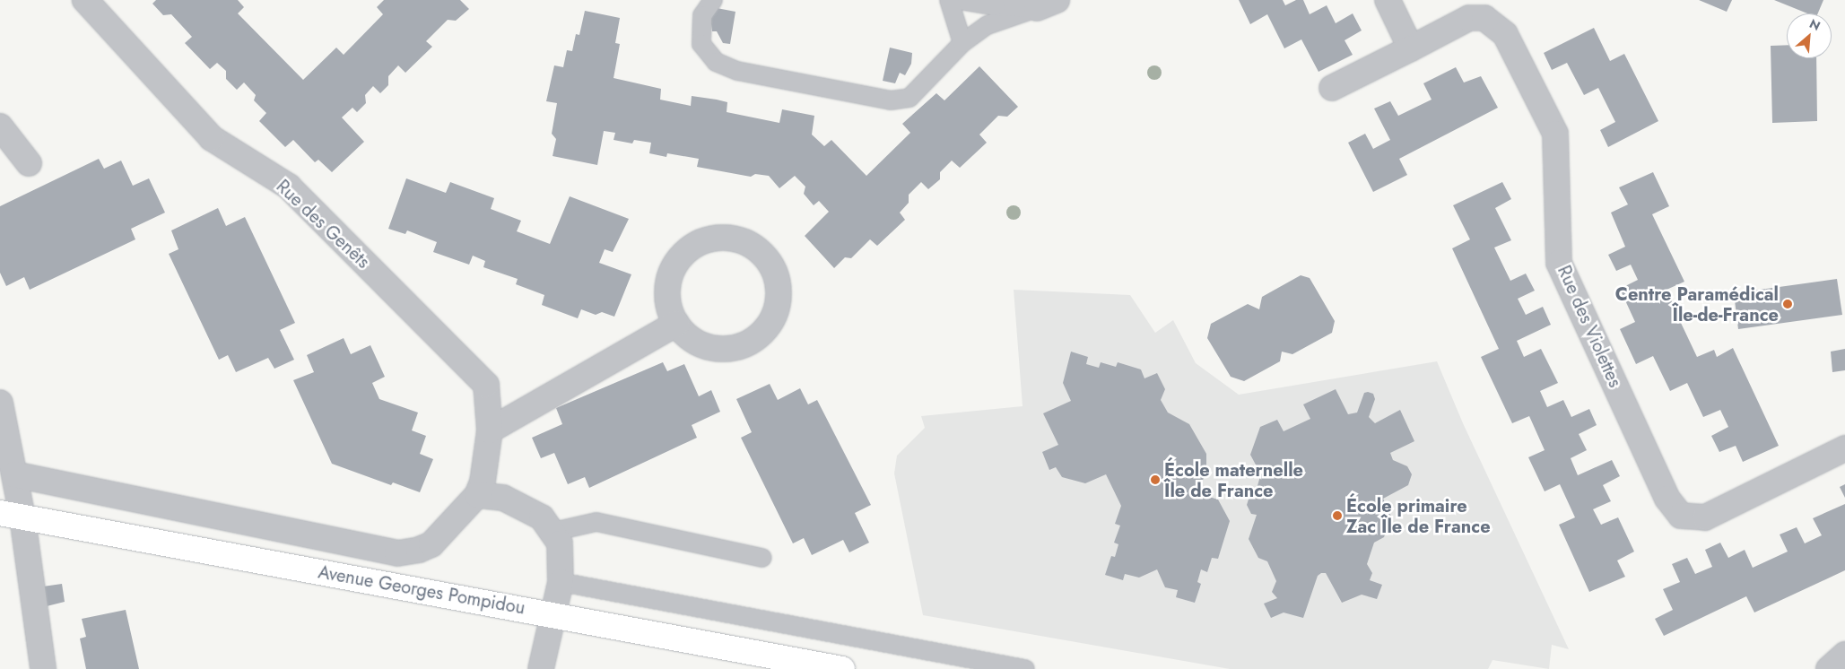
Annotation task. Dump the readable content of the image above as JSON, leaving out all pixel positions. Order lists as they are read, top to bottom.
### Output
{
  "streets": {
    "main road": ["Avenue Georges Pompidou"],
    "street": ["Rue des Genêts", "Rue des Violettes"]
  },
  "places": ["Centre Paramédical Île-de-France", "École maternelle Île de France", "École primaire Zac Île de France"],
  "north": "top right"
}
